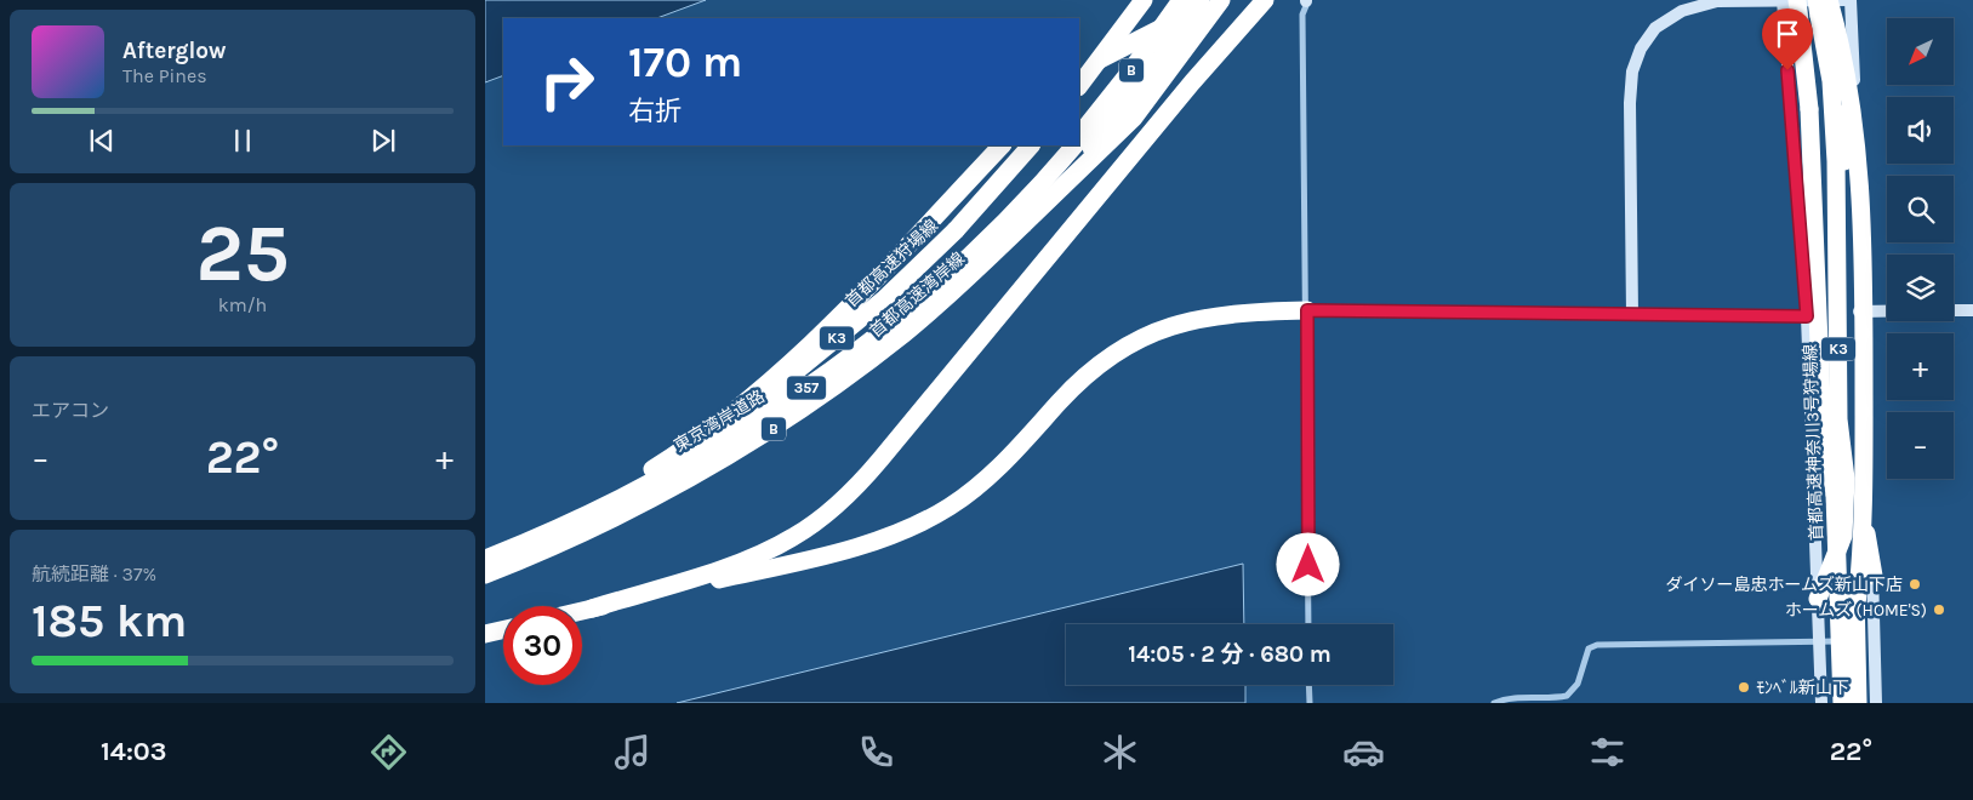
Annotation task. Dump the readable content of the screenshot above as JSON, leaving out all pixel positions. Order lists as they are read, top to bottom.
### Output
{
  "streets": {
    "highway": [
      "B",
      "首都高速狩場線",
      "首都高速湾岸線",
      "K3",
      "357",
      "東京湾岸道路",
      "首都高速神奈川3号狩場線"
    ]
  },
  "crossings": [
    ["B", "東京湾岸道路"],
    ["首都高速狩場線", "首都高速湾岸線"],
    ["首都高速湾岸線", "東京湾岸道路"],
    ["K3", "首都高速神奈川3号狩場線"]
  ],
  "places": ["ダイソー島忠ホームズ新山下店", "ホームズ (HOME'S)", "ﾓﾝﾍﾞﾙ新山下"],
  "north": "bottom left",
  "page": {
    "map_buttons": ["+", "−"],
    "turn": ["170 m", "右折"],
    "song": ["Afterglow", "The Pines"],
    "tile": [
      ["25", "km/h"],
      "エアコン",
      ["航続距離 · 37%", "185 km"]
    ],
    "heat": ["−", "22°", "+"],
    "limit": "30",
    "trip": "14:05 · 2 分 · 680 m",
    "tabs": ["14:03", "22°"]
  }
}
